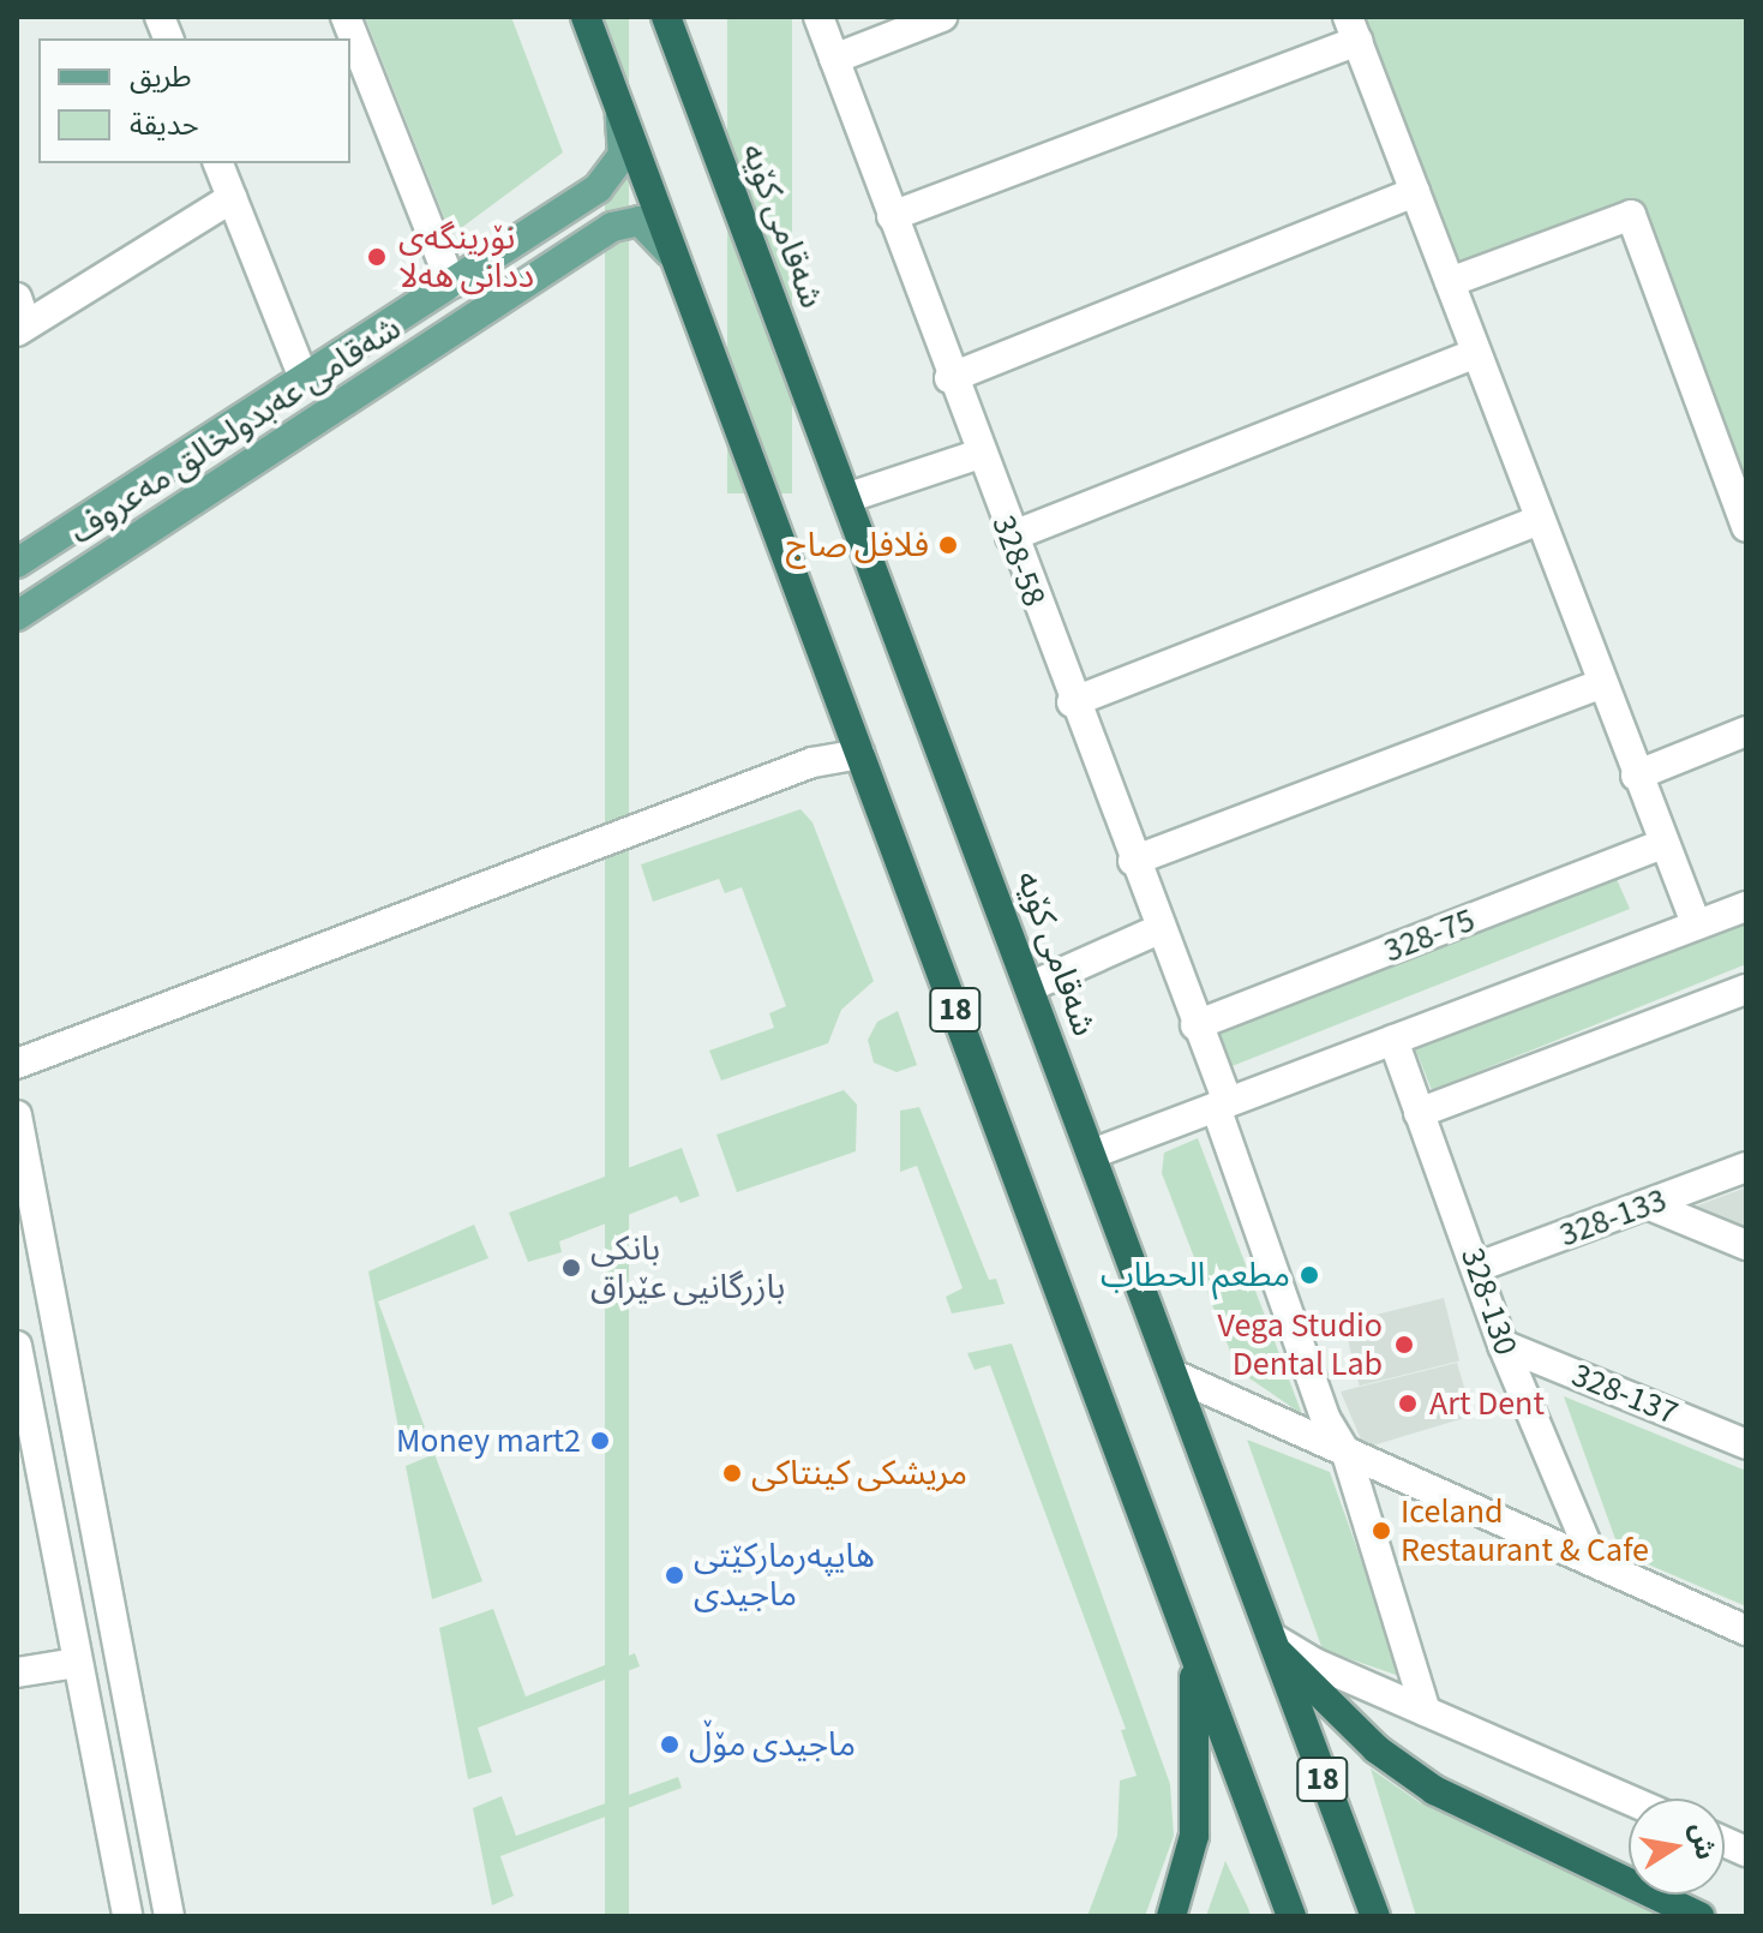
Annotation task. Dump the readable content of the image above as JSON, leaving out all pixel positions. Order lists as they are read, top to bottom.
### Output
{
  "streets": {
    "highway": ["شەقامی کۆیە", "18"],
    "main road": ["شەقامی عەبدولخالق مەعروف"],
    "street": [
      "328-58",
      "328-75",
      "328-133",
      "328-130",
      "328-137"
    ]
  },
  "crossings": [
    ["شەقامی عەبدولخالق مەعروف", "18"],
    ["328-58", "328-75"],
    ["328-133", "328-130"],
    ["328-130", "328-137"]
  ],
  "places": [
    "نۆرینگەی ددانی هەلا",
    "فلافل صاج",
    "بانکی بازرگانیی عێراق",
    "مطعم الحطاب",
    "Vega Studio Dental Lab",
    "Art Dent",
    "Money mart2",
    "مریشکی کینتاکی",
    "Iceland Restaurant & Cafe",
    "هایپەرمارکێتی ماجیدی",
    "ماجیدی مۆڵ"
  ],
  "legend": ["طريق", "حديقة"],
  "north": "right"
}
